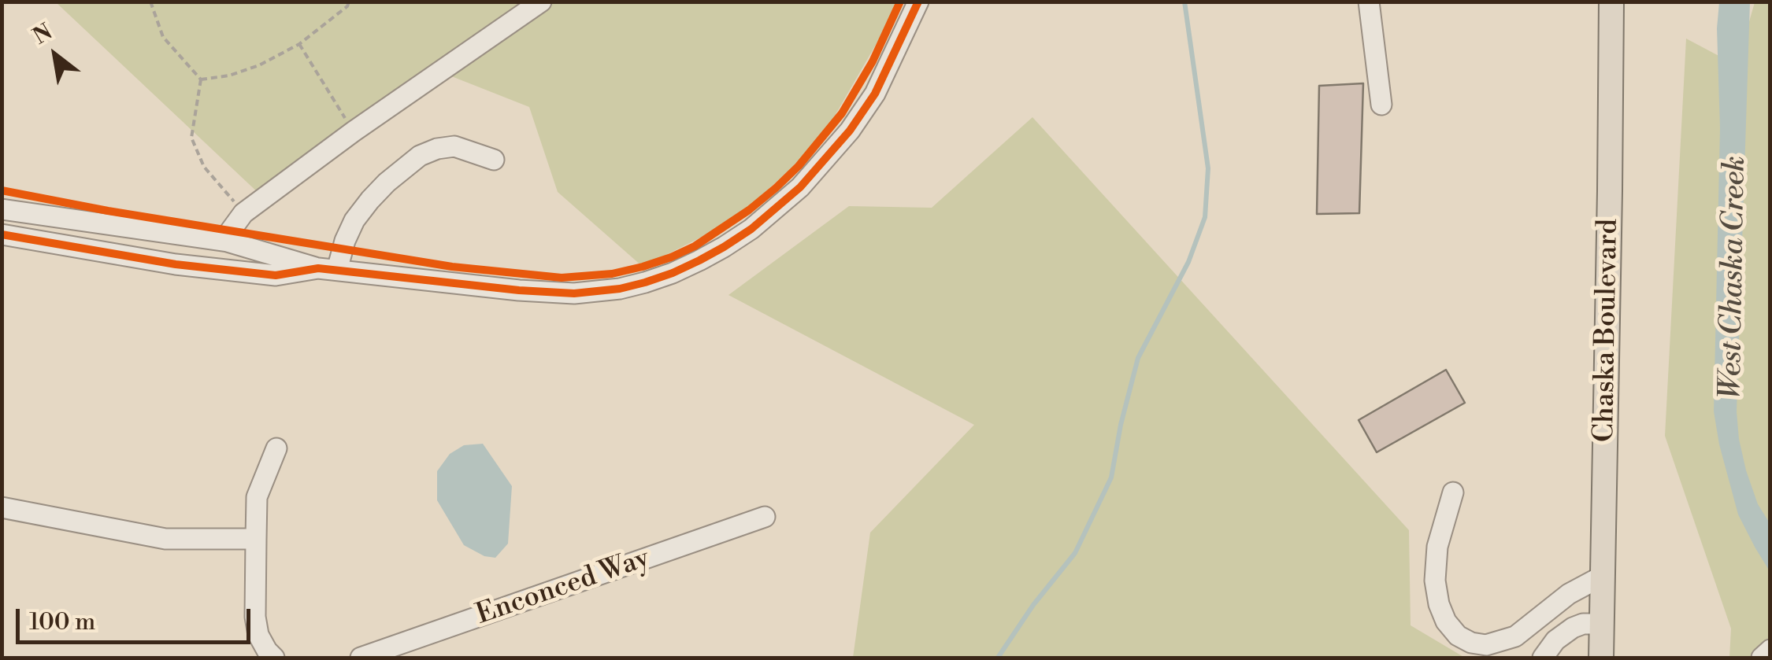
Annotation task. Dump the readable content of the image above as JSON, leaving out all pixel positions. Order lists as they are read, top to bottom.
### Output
{
  "streets": {
    "main road": ["Chaska Boulevard"],
    "street": ["Enconced Way"]
  },
  "water": ["West Chaska Creek"],
  "scale_bar": "100 m",
  "north": "top left"
}
